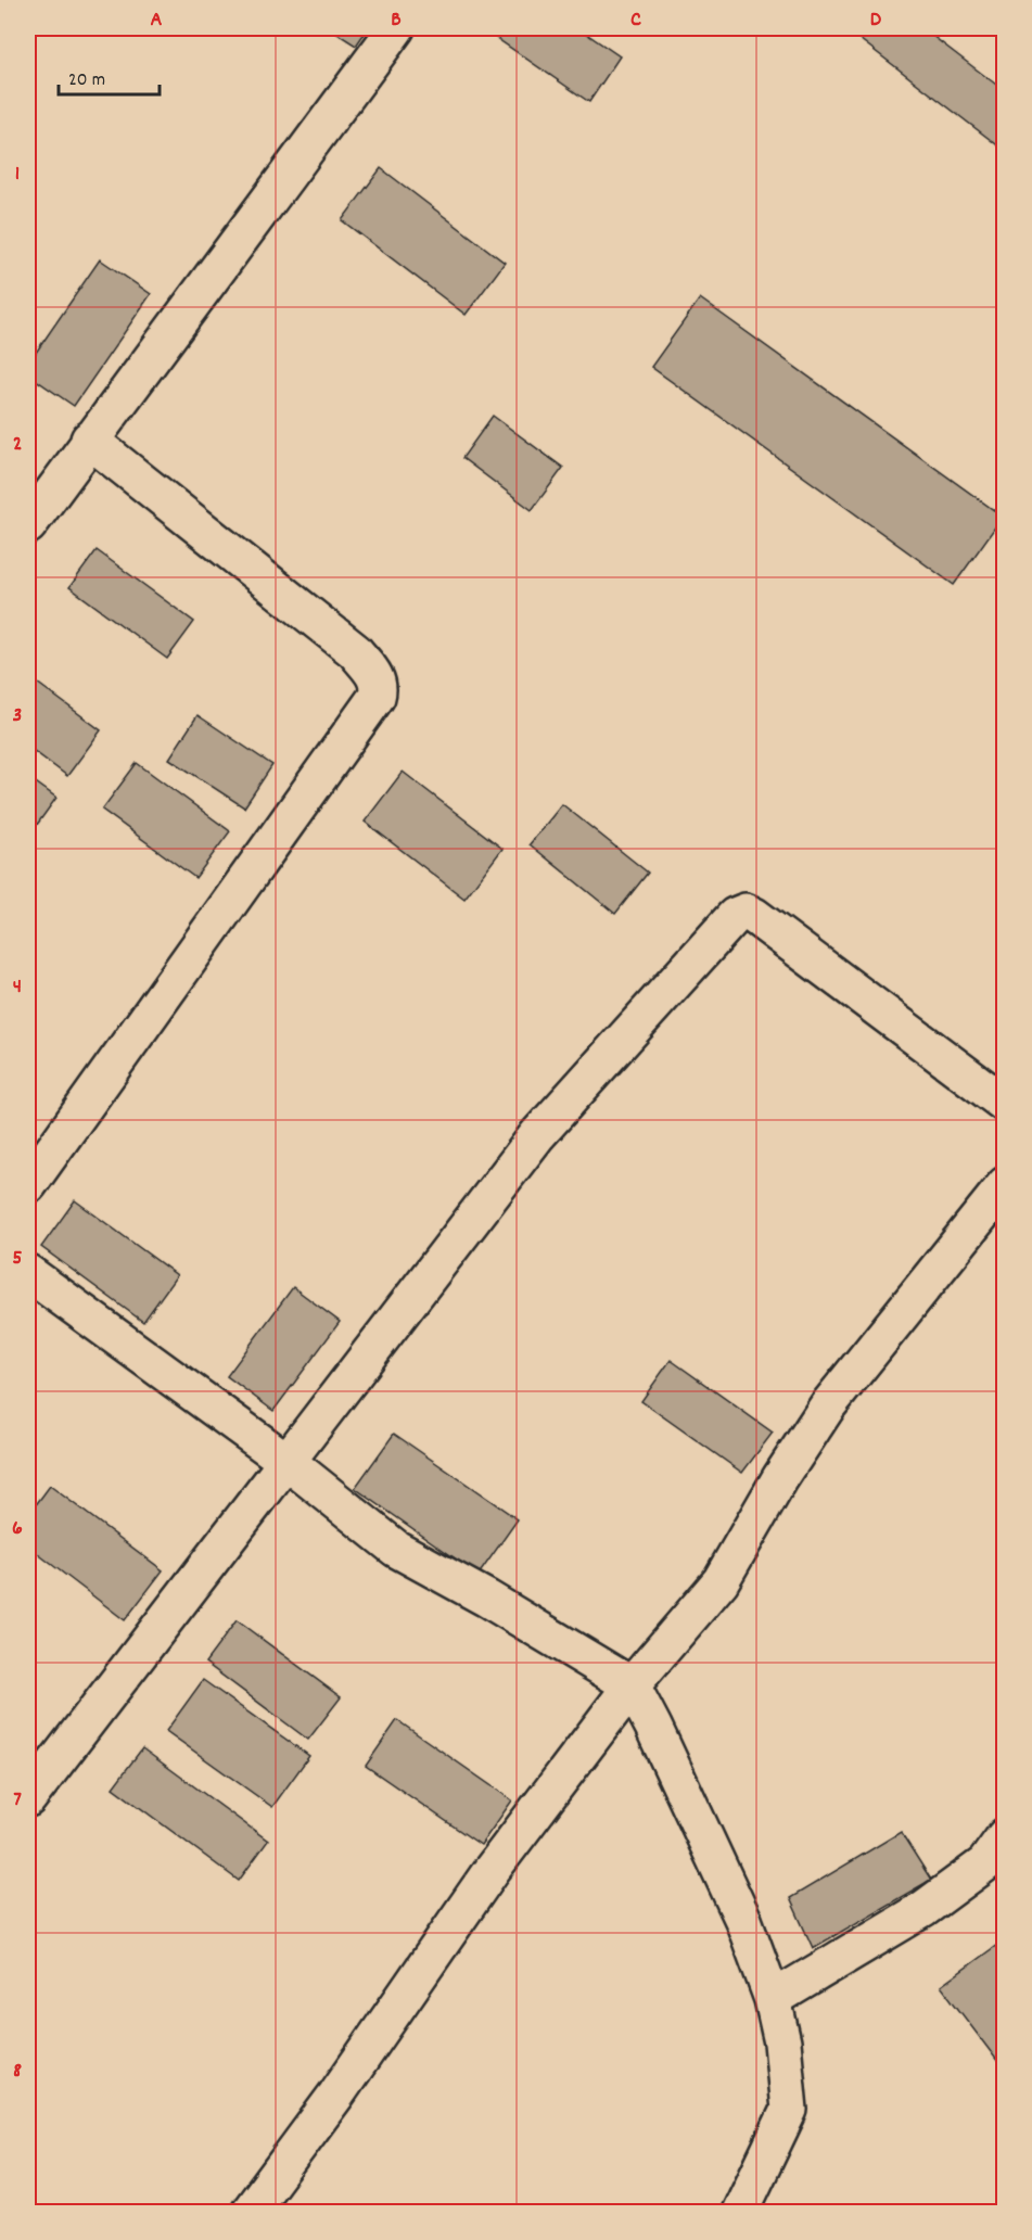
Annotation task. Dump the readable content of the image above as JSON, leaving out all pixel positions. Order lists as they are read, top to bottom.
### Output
{
  "scale_bar": "20 m",
  "grid": {
    "columns": [
      "A",
      "B",
      "C",
      "D"
    ],
    "rows": [
      "1",
      "2",
      "3",
      "4",
      "5",
      "6",
      "7",
      "8"
    ]
  }
}
